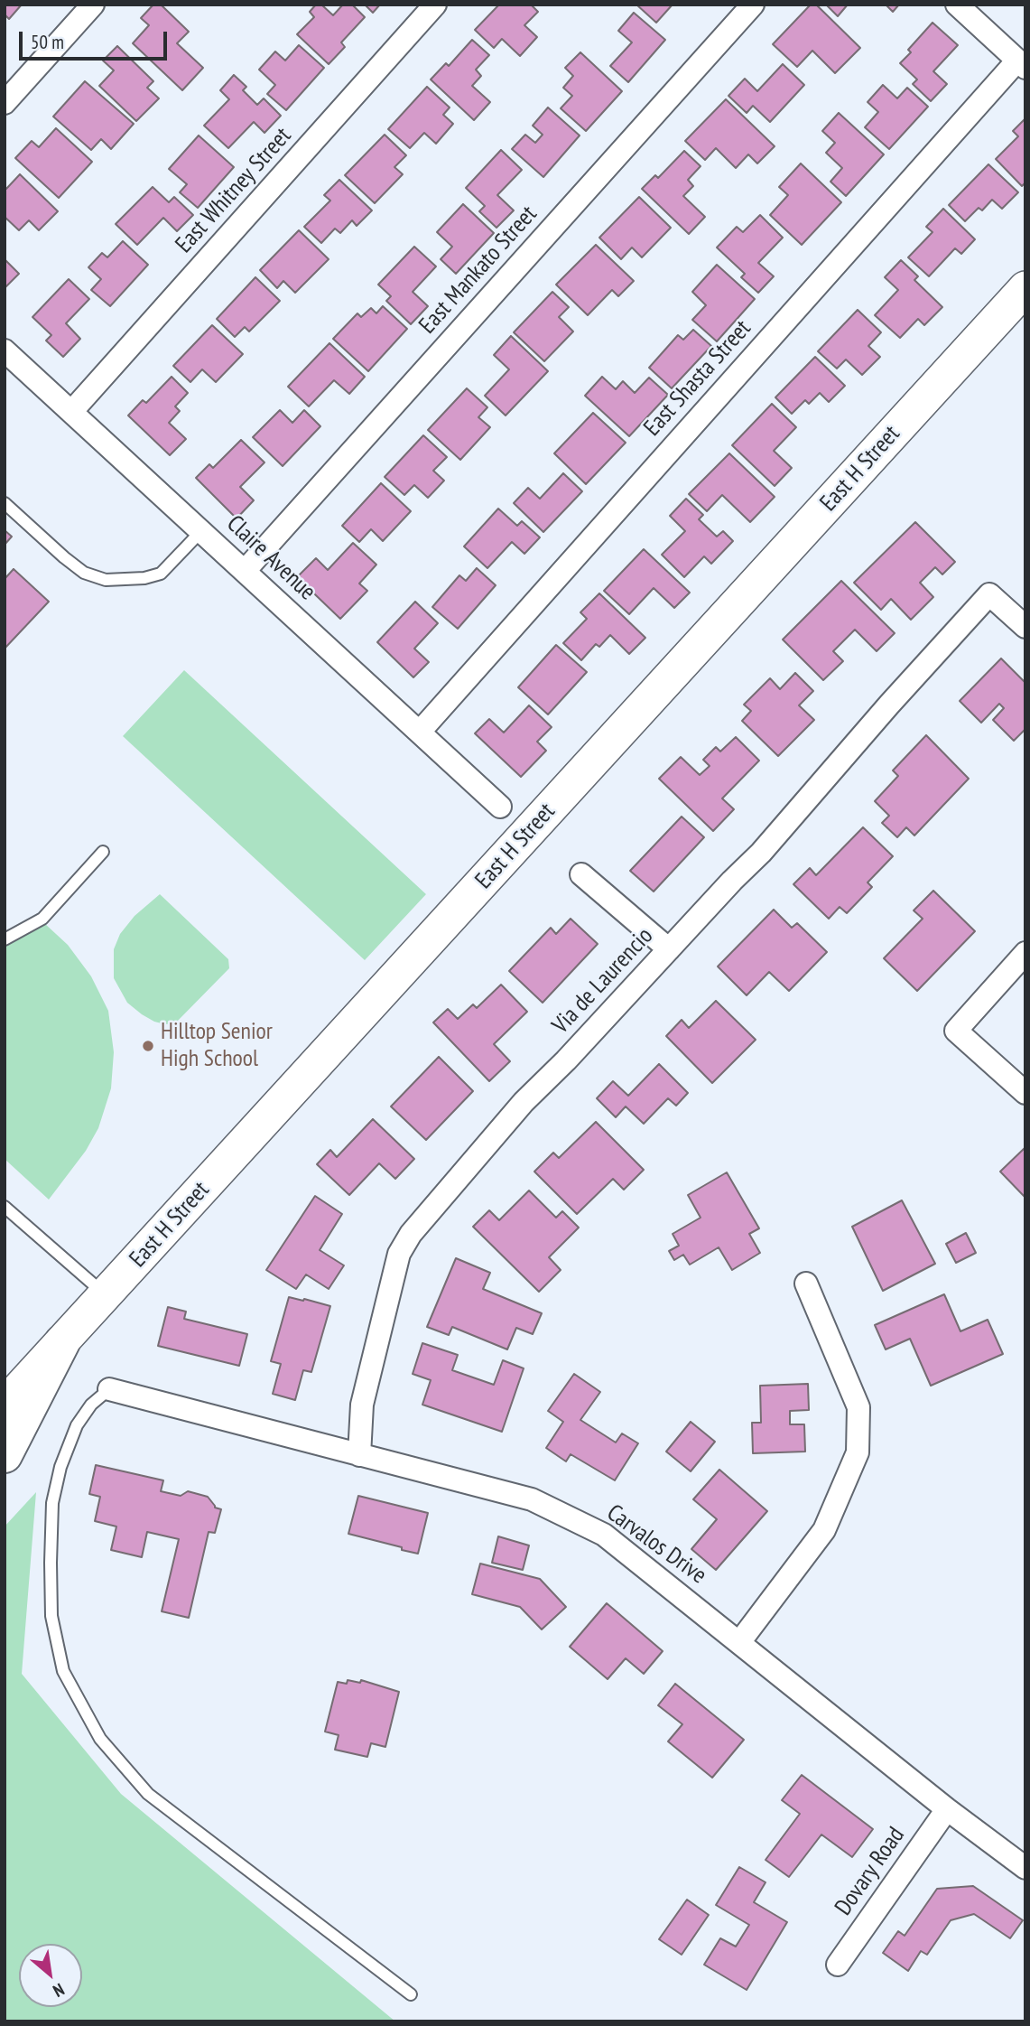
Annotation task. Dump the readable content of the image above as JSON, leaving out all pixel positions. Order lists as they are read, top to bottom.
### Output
{
  "streets": {
    "main road": ["East H Street"],
    "street": [
      "East Whitney Street",
      "East Mankato Street",
      "East Shasta Street",
      "Claire Avenue",
      "Via de Laurencio",
      "Carvalos Drive",
      "Dovary Road"
    ]
  },
  "crossings": [
    ["East Whitney Street", "Claire Avenue"],
    ["East Mankato Street", "Claire Avenue"],
    ["East Shasta Street", "Claire Avenue"],
    ["Via de Laurencio", "Carvalos Drive"],
    ["Carvalos Drive", "Dovary Road"]
  ],
  "places": ["Hilltop Senior High School"],
  "scale_bar": "50 m",
  "north": "bottom right"
}
